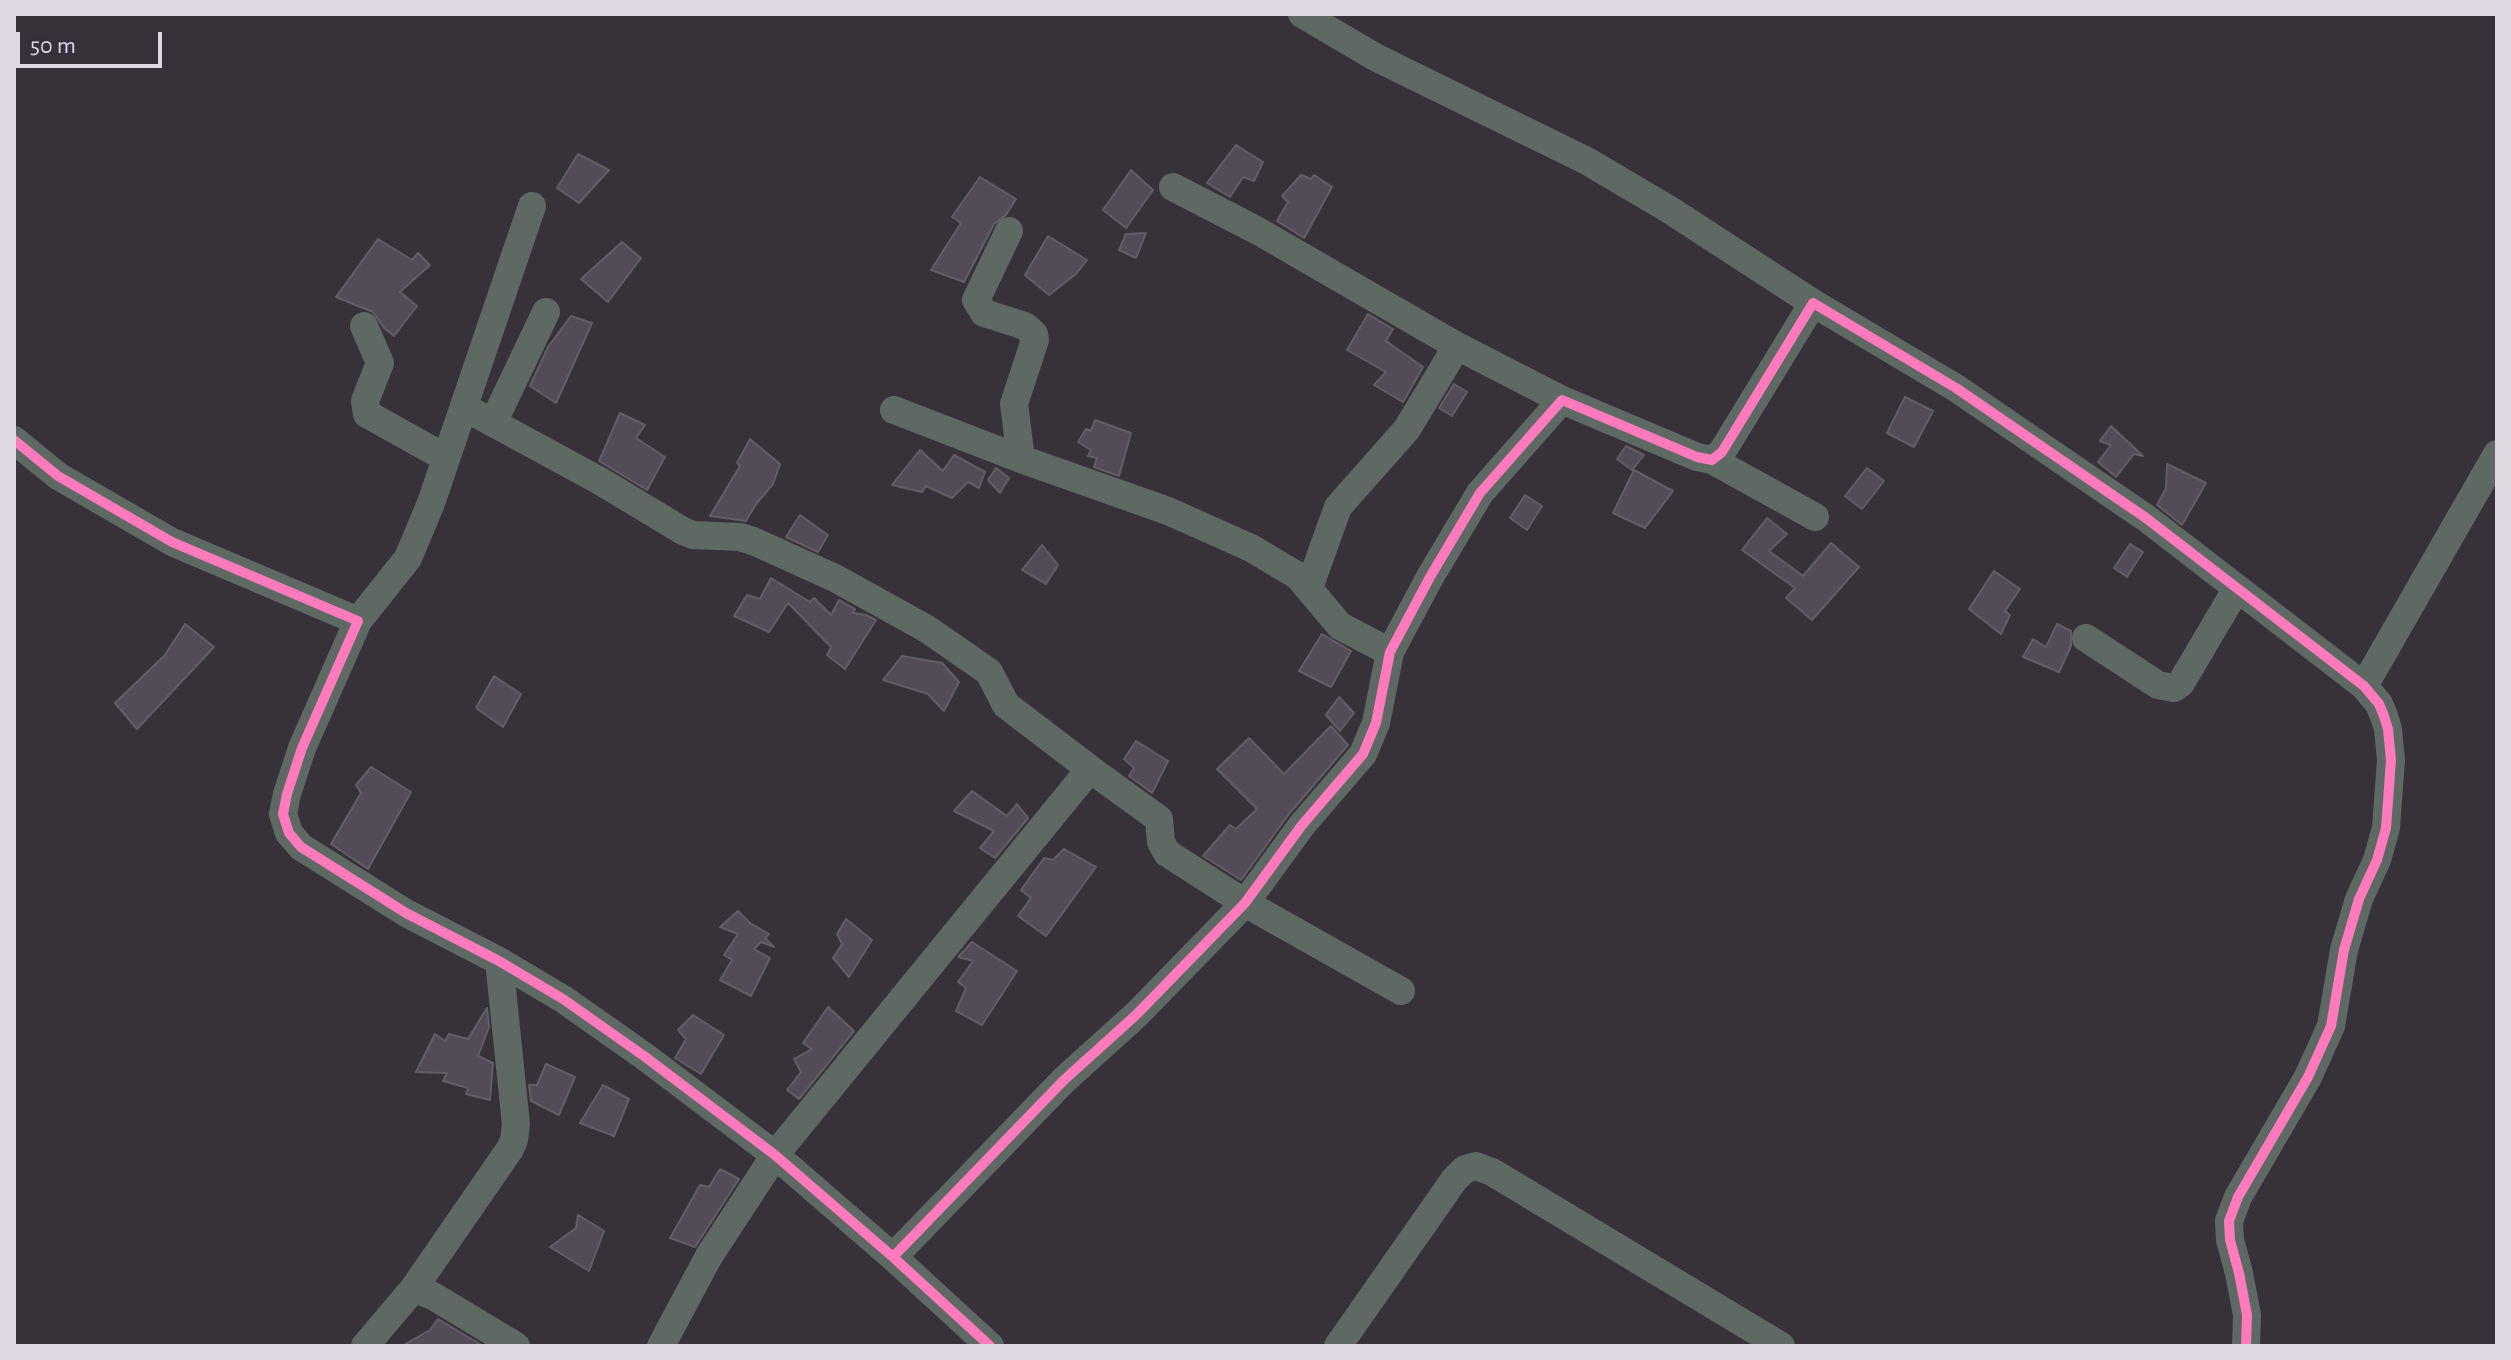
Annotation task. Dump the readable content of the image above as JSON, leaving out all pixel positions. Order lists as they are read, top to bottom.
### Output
{
  "scale_bar": "50 m"
}
